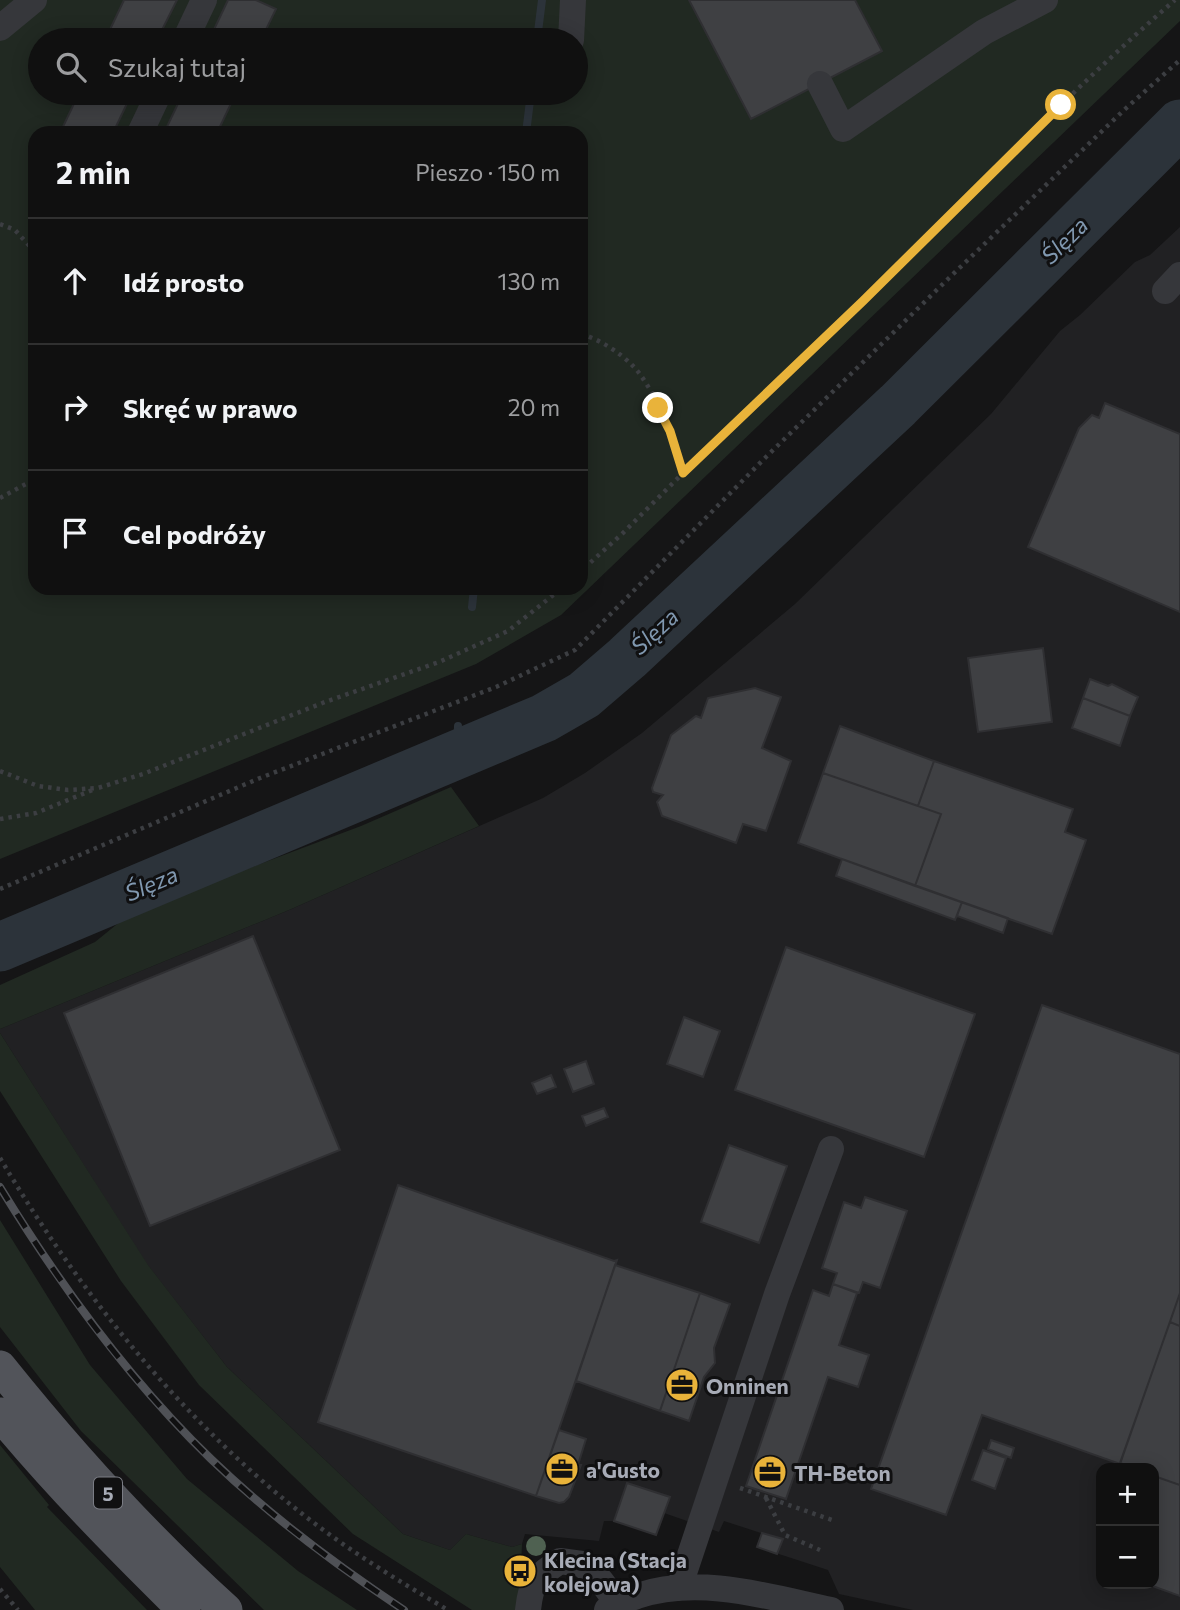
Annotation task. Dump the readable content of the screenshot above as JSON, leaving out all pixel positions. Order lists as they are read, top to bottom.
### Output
{
  "streets": {
    "main road": ["5"]
  },
  "water": ["Ślęza"],
  "places": {
    "office": ["Onninen", "a'Gusto", "TH-Beton"],
    "bus stop": ["Klecina (Stacja kolejowa)"]
  },
  "page": {
    "search": "Szukaj tutaj",
    "heading": ["2 min", "Pieszo · 150 m"],
    "list": [
      ["Idź prosto", "130 m"],
      ["Skręć w prawo", "20 m"],
      "Cel podróży"
    ],
    "map_buttons": ["+", "−"]
  }
}
